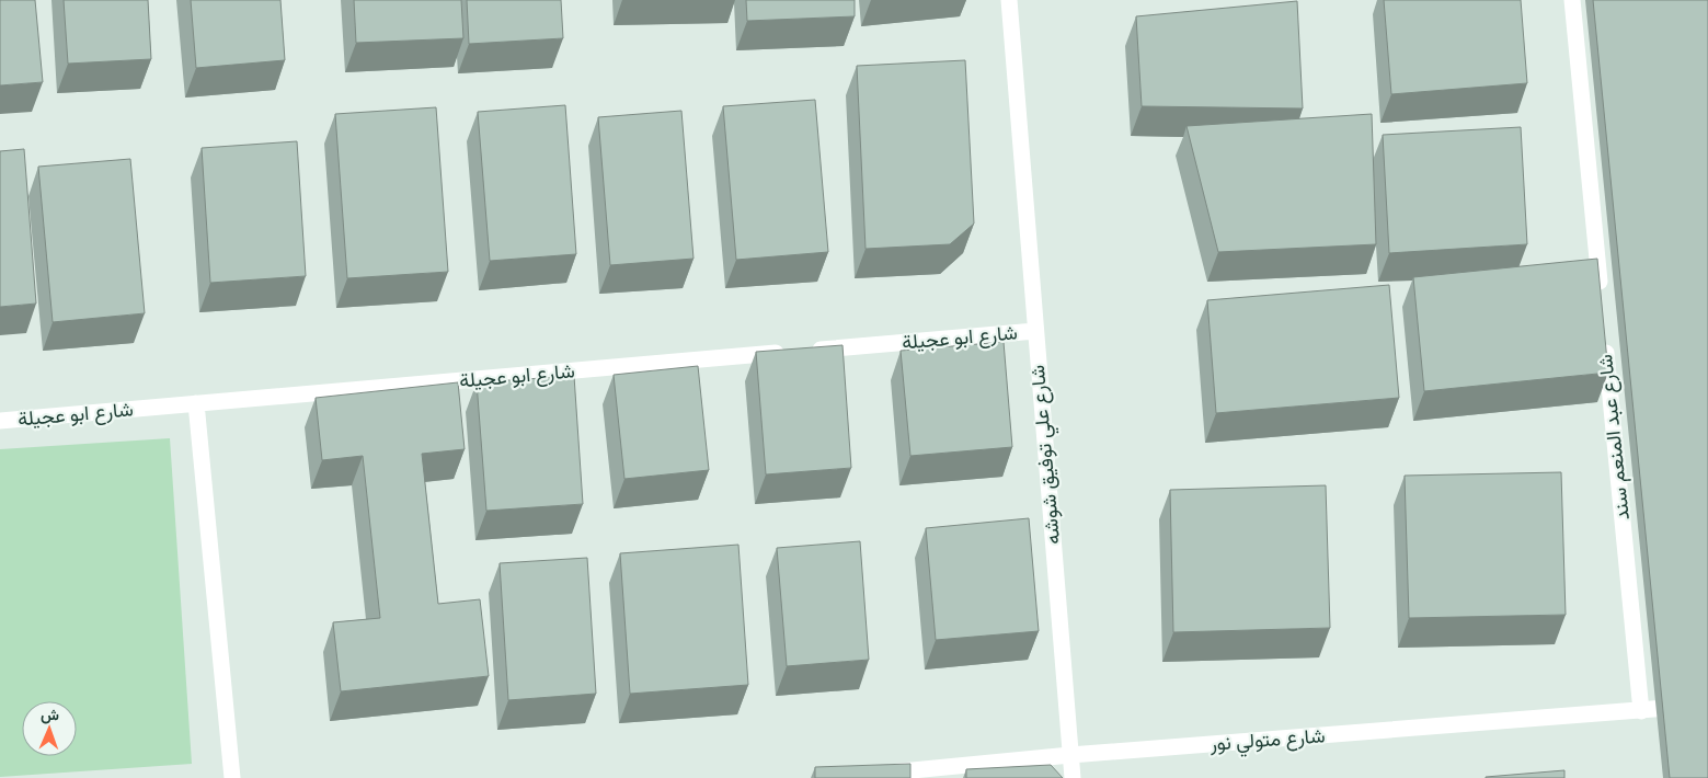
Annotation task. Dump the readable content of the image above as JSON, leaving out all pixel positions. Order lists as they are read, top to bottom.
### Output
{
  "streets": {
    "street": [
      "شارع ابو عجيلة",
      "شارع عبد المنعم سند",
      "شارع علي توفيق شوشه",
      "شارع متولي نور"
    ]
  },
  "crossings": [
    ["شارع ابو عجيلة", "شارع علي توفيق شوشه"],
    ["شارع عبد المنعم سند", "شارع متولي نور"],
    ["شارع علي توفيق شوشه", "شارع متولي نور"]
  ],
  "north": "top"
}
